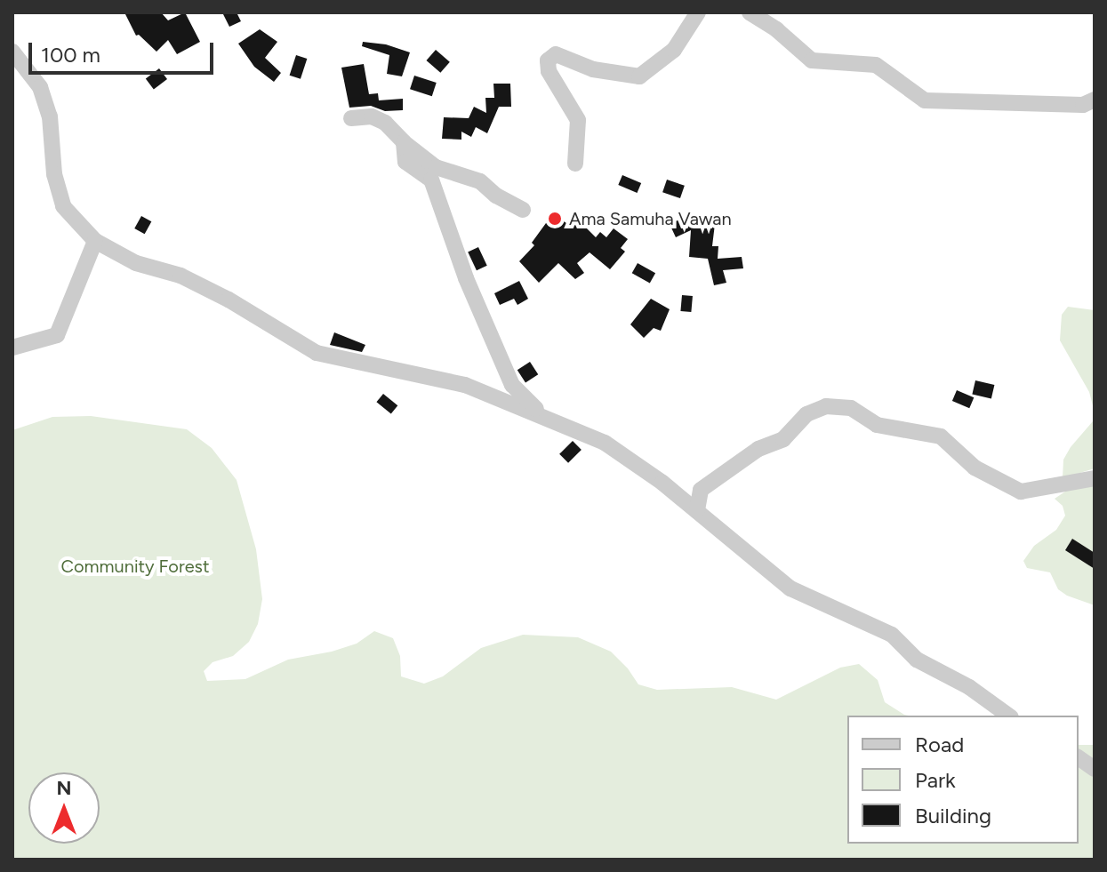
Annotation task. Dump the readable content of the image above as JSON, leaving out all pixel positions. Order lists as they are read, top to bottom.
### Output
{
  "parks": ["Community Forest"],
  "places": ["Ama Samuha Vawan"],
  "legend": ["Road", "Park", "Building"],
  "scale_bar": "100 m",
  "north": "top"
}
